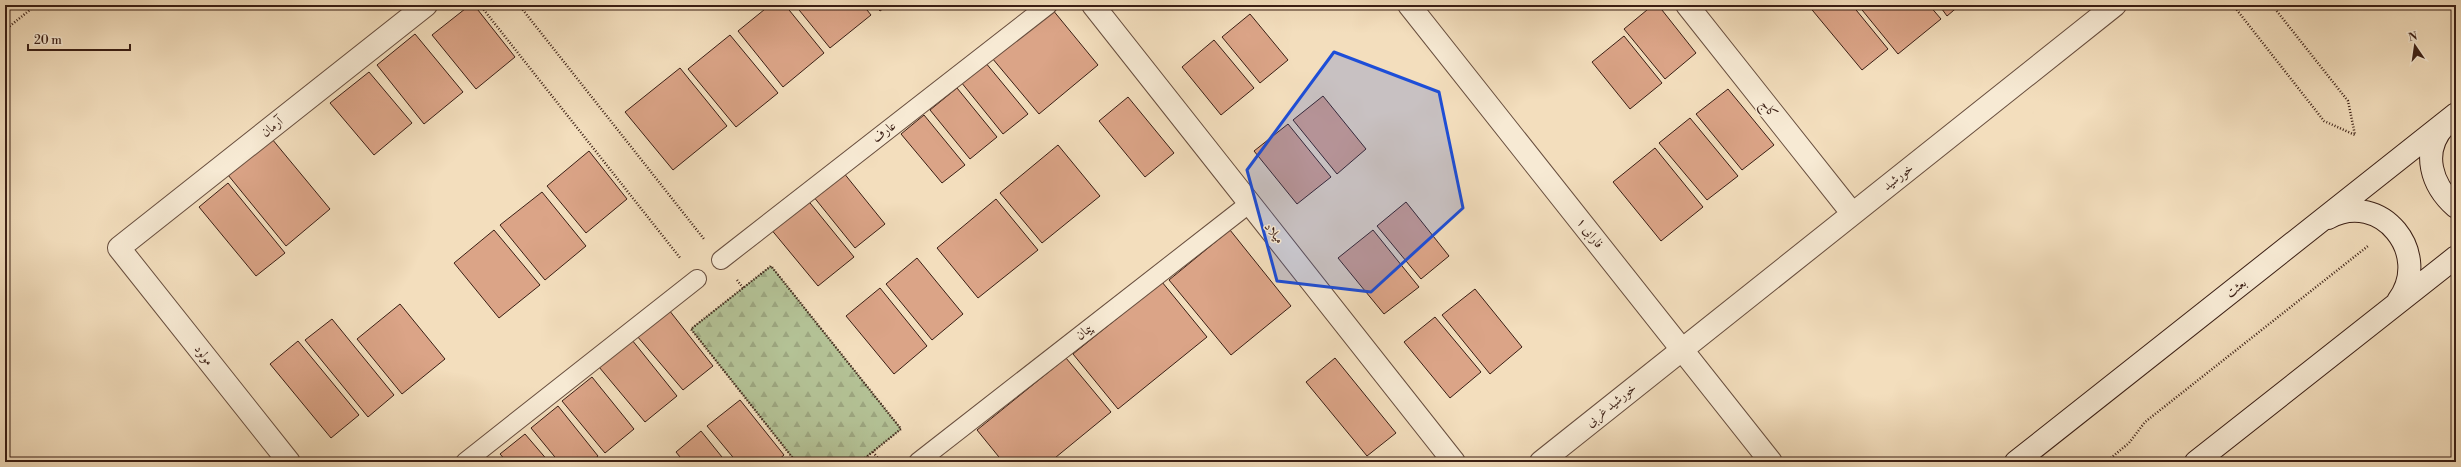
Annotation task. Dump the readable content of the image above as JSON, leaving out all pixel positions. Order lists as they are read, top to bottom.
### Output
{
  "streets": {
    "street": [
      "کاج",
      "آرمان",
      "خورشید",
      "میلاد",
      "فارابی ۱",
      "بعثت",
      "مولود",
      "خورشید غربی"
    ],
    "lane": ["عارف", "پیمان"]
  },
  "crossings": [
    ["کاج", "خورشید"],
    ["آرمان", "مولود"],
    ["خورشید", "فارابی ۱"],
    ["خورشید", "خورشید غربی"],
    ["میلاد", "پیمان"],
    ["فارابی ۱", "خورشید غربی"]
  ],
  "scale_bar": "20 m",
  "north": "top"
}
